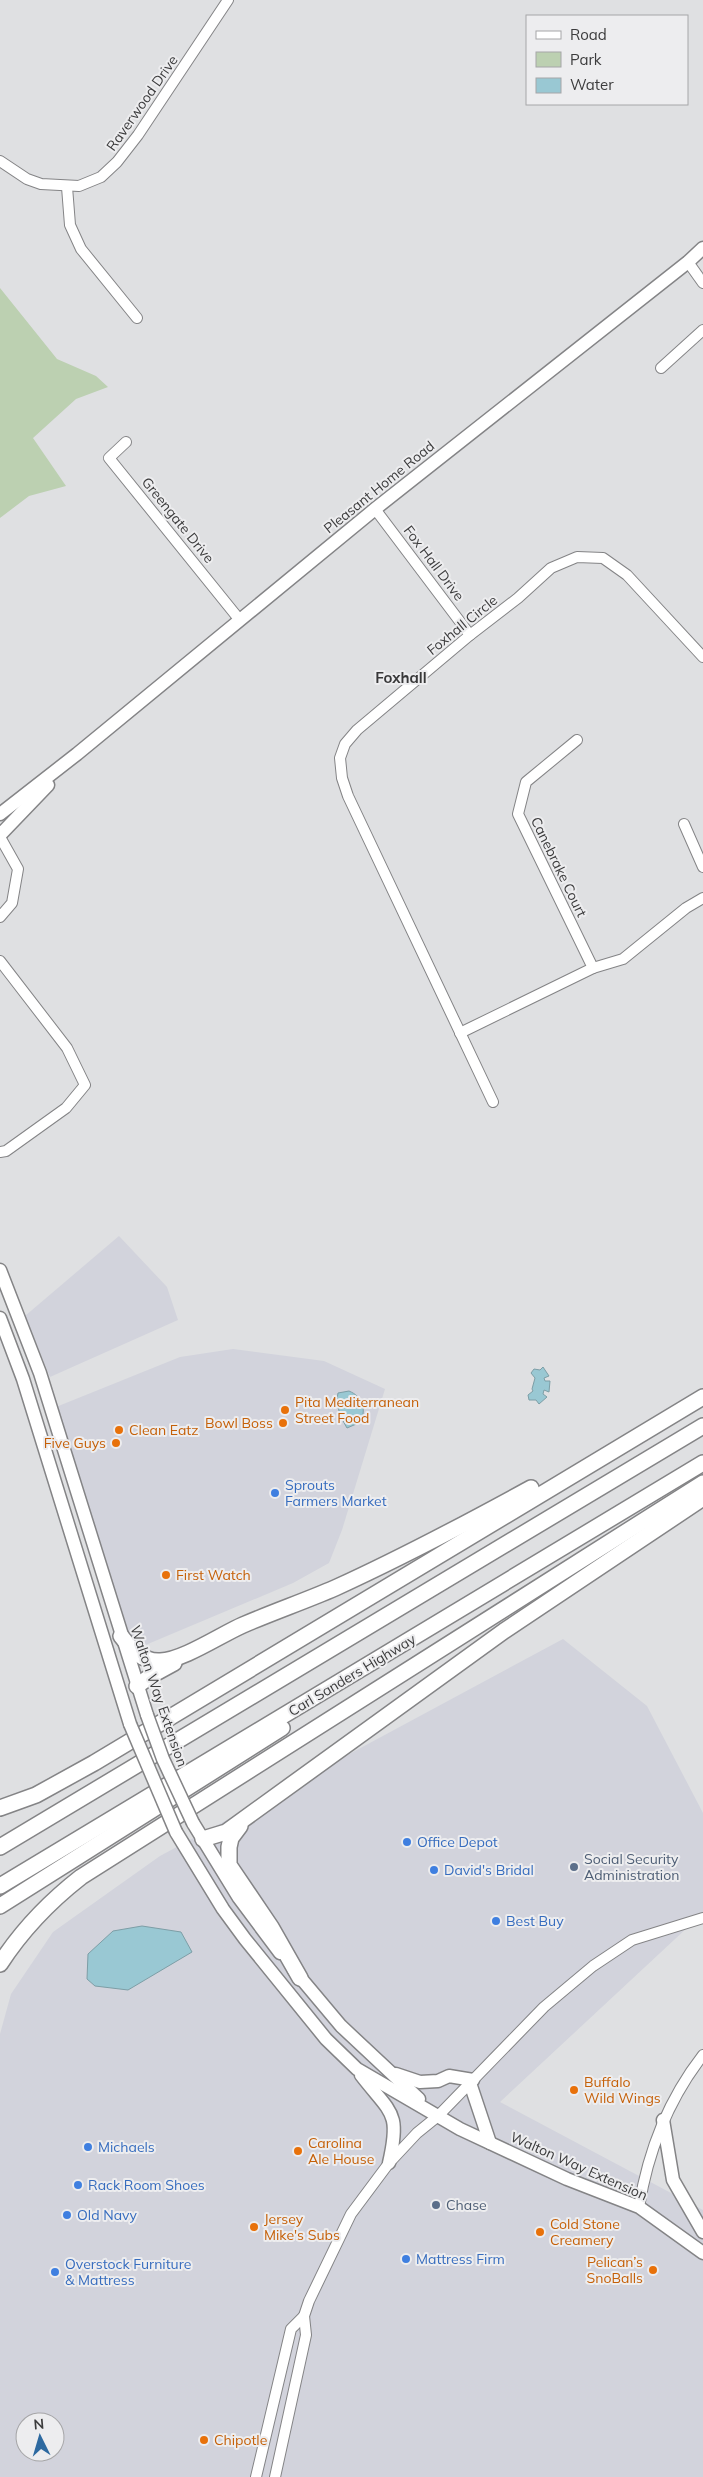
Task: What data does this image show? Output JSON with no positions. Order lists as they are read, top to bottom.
{
  "streets": {
    "highway": ["Carl Sanders Highway"],
    "main road": ["Pleasant Home Road", "Walton Way Extension"],
    "street": [
      "Raverwood Drive",
      "Greengate Drive",
      "Fox Hall Drive",
      "Foxhall Circle",
      "Canebrake Court"
    ]
  },
  "crossings": [
    ["Pleasant Home Road", "Greengate Drive"],
    ["Pleasant Home Road", "Fox Hall Drive"],
    ["Fox Hall Drive", "Foxhall Circle"]
  ],
  "districts": ["Foxhall"],
  "places": [
    "Pita Mediterranean Street Food",
    "Bowl Boss",
    "Clean Eatz",
    "Five Guys",
    "Sprouts Farmers Market",
    "First Watch",
    "Office Depot",
    "Social Security Administration",
    "David's Bridal",
    "Best Buy",
    "Buffalo Wild Wings",
    "Michaels",
    "Carolina Ale House",
    "Rack Room Shoes",
    "Chase",
    "Old Navy",
    "Jersey Mike's Subs",
    "Cold Stone Creamery",
    "Mattress Firm",
    "Pelican’s SnoBalls",
    "Overstock Furniture & Mattress",
    "Chipotle"
  ],
  "legend": ["Road", "Park", "Water"],
  "north": "top"
}
